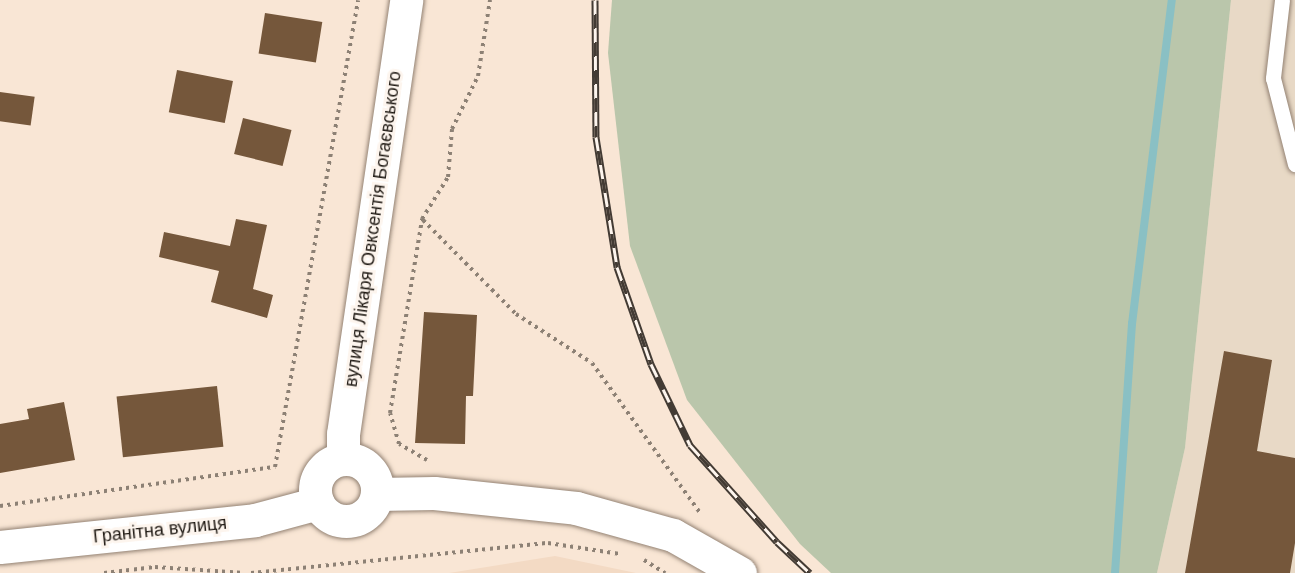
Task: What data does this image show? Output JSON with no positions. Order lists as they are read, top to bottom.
{
  "streets": {
    "street": ["вулиця Лікаря Овксентія Богаєвського", "Гранітна вулиця"]
  },
  "crossings": [
    ["вулиця Лікаря Овксентія Богаєвського", "Гранітна вулиця"]
  ]
}
